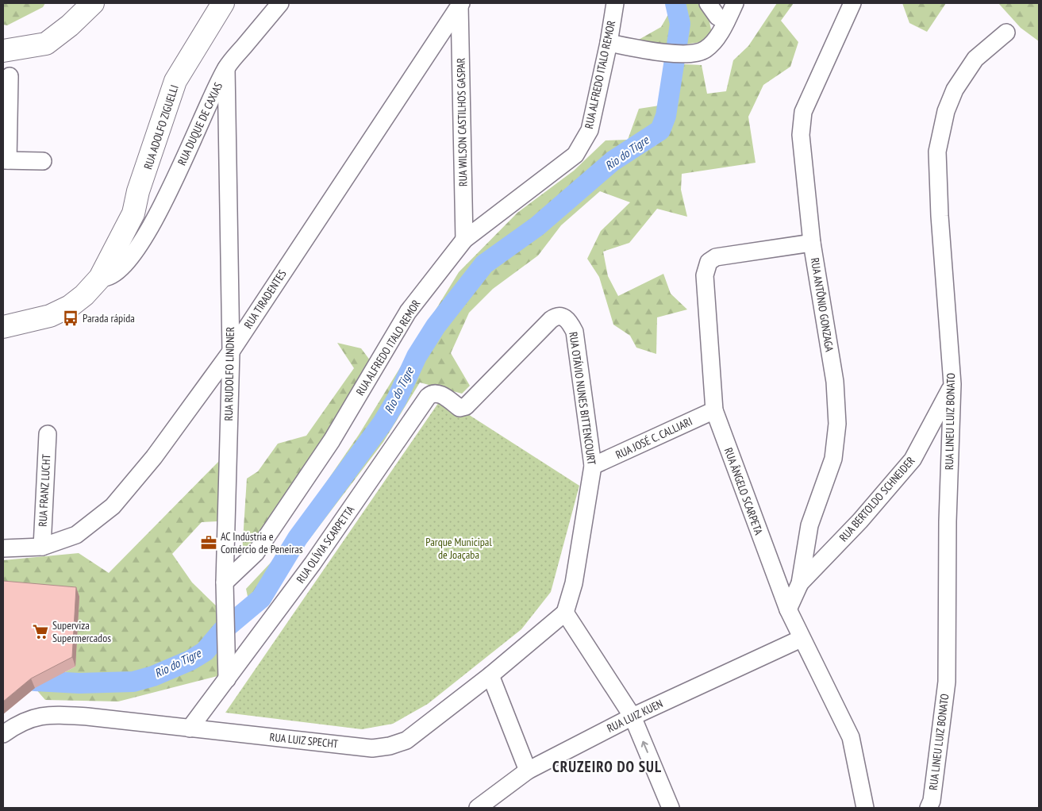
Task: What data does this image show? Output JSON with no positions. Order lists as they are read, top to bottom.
{
  "streets": {
    "main road": ["RUA ADOLFO ZIGUELLI"],
    "street": [
      "RUA ALFREDO ITALO REMOR",
      "RUA WILSON CASTILHOS GASPAR",
      "RUA DUQUE DE CAXIAS",
      "RUA TIRADENTES",
      "RUA ANTÔNIO GONZAGA",
      "RUA RUDOLFO LINDNER",
      "RUA OTÁVIO NUNES BITTENCOURT",
      "RUA LINEU LUIZ BONATO",
      "RUA JOSÉ C. CALLIARI",
      "RUA FRANZ LUCHT",
      "RUA ÂNGELO SCARPETA",
      "RUA BERTOLDO SCHNEIDER",
      "RUA OLÍVIA SCARPETTA",
      "RUA LUIZ KUEN",
      "RUA LUIZ SPECHT"
    ]
  },
  "crossings": [
    ["RUA ALFREDO ITALO REMOR", "RUA WILSON CASTILHOS GASPAR"],
    ["RUA ALFREDO ITALO REMOR", "RUA RUDOLFO LINDNER"],
    ["RUA WILSON CASTILHOS GASPAR", "RUA TIRADENTES"],
    ["RUA DUQUE DE CAXIAS", "RUA ADOLFO ZIGUELLI"],
    ["RUA DUQUE DE CAXIAS", "RUA RUDOLFO LINDNER"],
    ["RUA TIRADENTES", "RUA RUDOLFO LINDNER"],
    ["RUA TIRADENTES", "RUA FRANZ LUCHT"],
    ["RUA ANTÔNIO GONZAGA", "RUA ÂNGELO SCARPETA"],
    ["RUA ANTÔNIO GONZAGA", "RUA BERTOLDO SCHNEIDER"],
    ["RUA RUDOLFO LINDNER", "RUA OLÍVIA SCARPETTA"],
    ["RUA OTÁVIO NUNES BITTENCOURT", "RUA JOSÉ C. CALLIARI"],
    ["RUA OTÁVIO NUNES BITTENCOURT", "RUA OLÍVIA SCARPETTA"],
    ["RUA OTÁVIO NUNES BITTENCOURT", "RUA LUIZ SPECHT"],
    ["RUA LINEU LUIZ BONATO", "RUA BERTOLDO SCHNEIDER"],
    ["RUA JOSÉ C. CALLIARI", "RUA ÂNGELO SCARPETA"],
    ["RUA ÂNGELO SCARPETA", "RUA LUIZ KUEN"],
    ["RUA OLÍVIA SCARPETTA", "RUA LUIZ SPECHT"]
  ],
  "districts": ["CRUZEIRO DO SUL"],
  "water": ["Rio do Tigre"],
  "parks": ["Parque Municipal de Joaçaba"],
  "places": {
    "bus stop": ["Parada rápida"],
    "office": ["AC Indústria e Comércio de Peneiras"],
    "supermarket": ["Superviza Supermercados"]
  }
}
